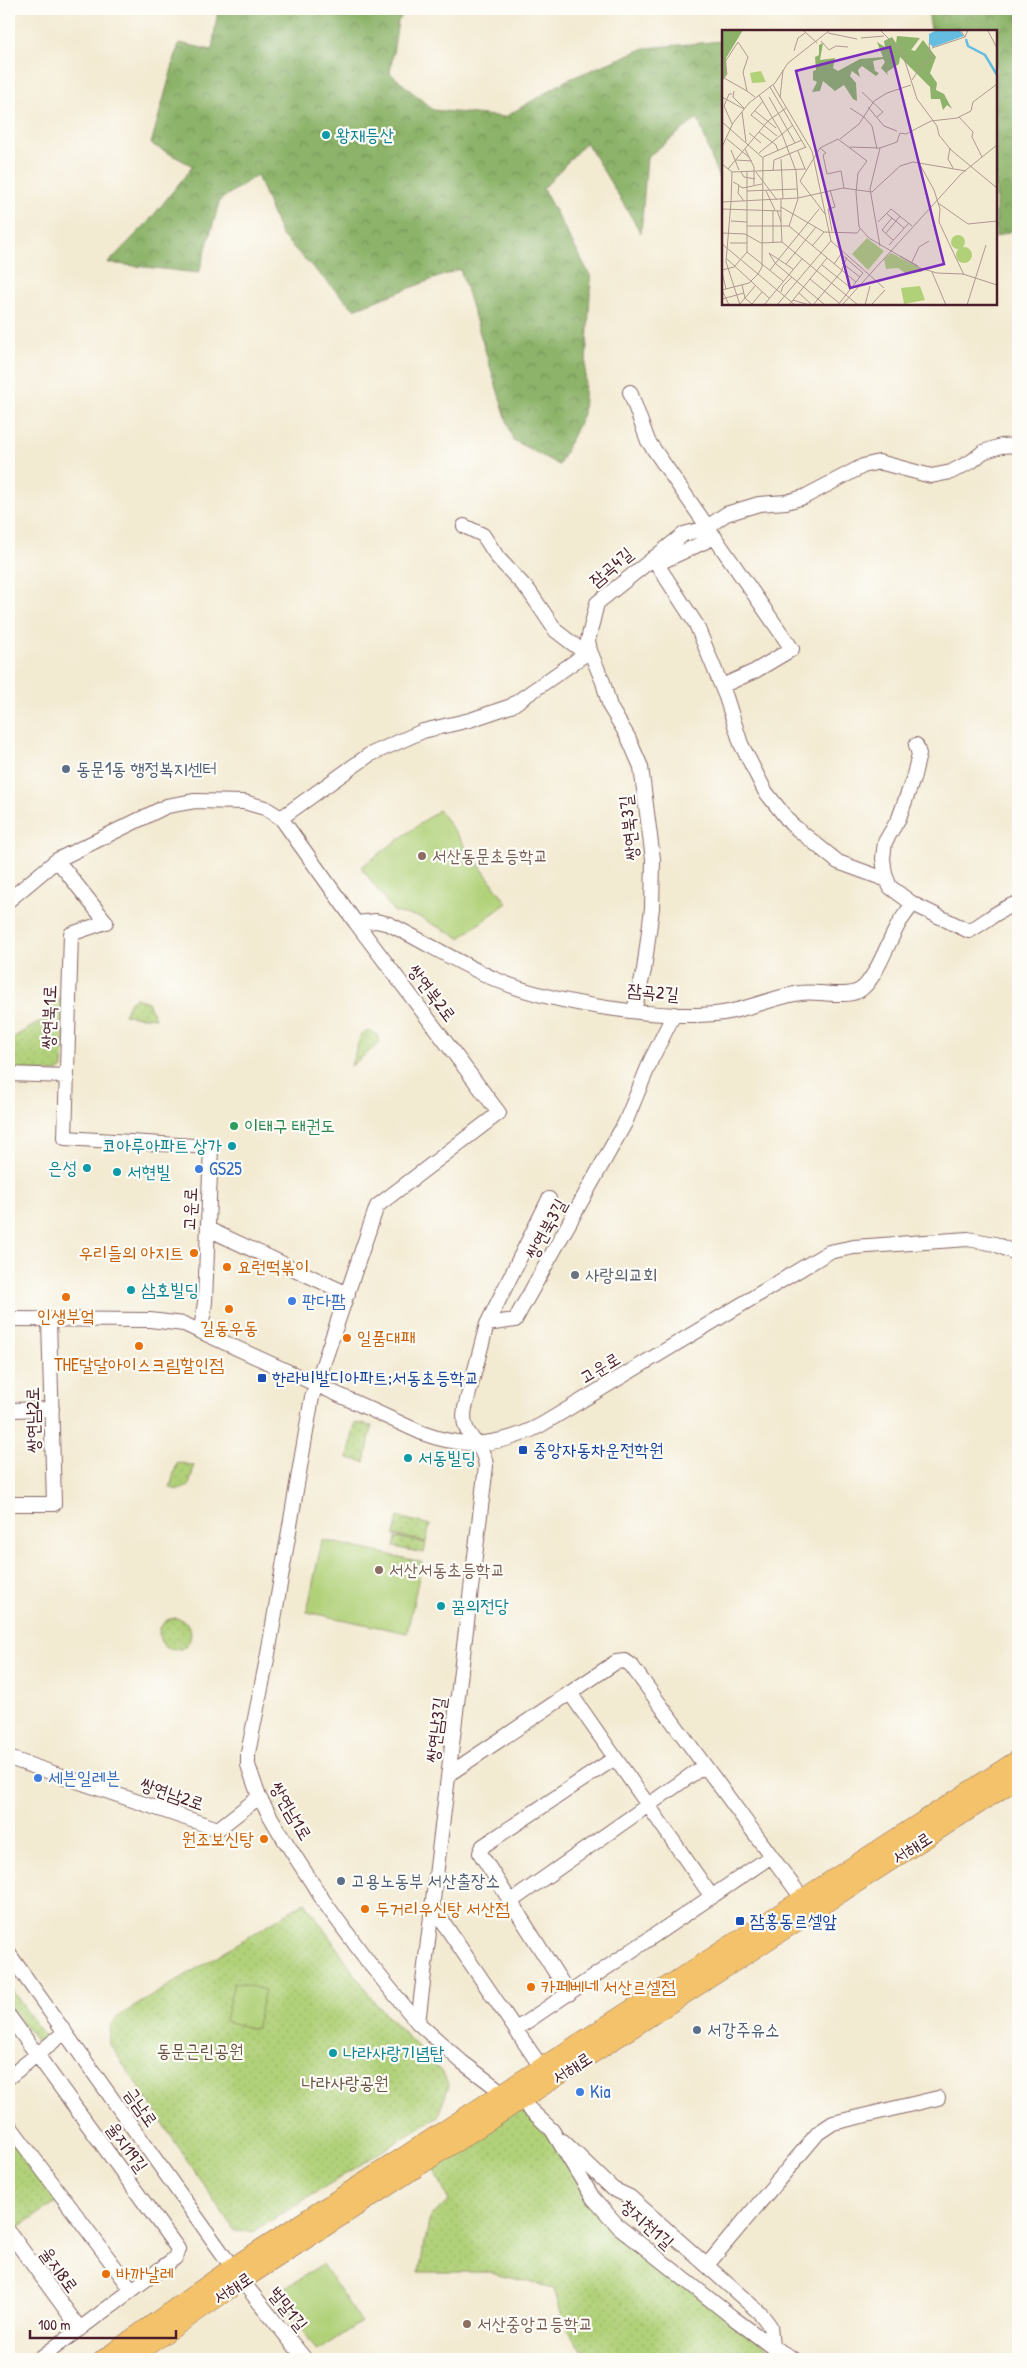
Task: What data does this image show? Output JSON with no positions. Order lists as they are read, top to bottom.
{
  "streets": {
    "main road": ["서해로"],
    "street": [
      "잠곡4길",
      "쌍연북3길",
      "잠곡2길",
      "쌍연북2로",
      "쌍연북1로",
      "고운로",
      "쌍연남2로",
      "쌍연남3길",
      "쌍연남1로",
      "금남로",
      "율지19길",
      "청지천1길",
      "율지8로",
      "벌말1길"
    ]
  },
  "crossings": [
    ["잠곡4길", "쌍연북3길"],
    ["쌍연북3길", "잠곡2길"],
    ["잠곡2길", "쌍연북2로"],
    ["쌍연북2로", "쌍연북1로"],
    ["쌍연북2로", "쌍연남1로"],
    ["쌍연북1로", "고운로"],
    ["고운로", "쌍연남2로"],
    ["고운로", "쌍연남3길"],
    ["고운로", "쌍연남1로"],
    ["쌍연남2로", "쌍연남1로"],
    ["쌍연남3길", "쌍연남1로"],
    ["쌍연남1로", "서해로"],
    ["쌍연남1로", "청지천1길"],
    ["서해로", "금남로"],
    ["서해로", "청지천1길"],
    ["서해로", "벌말1길"],
    ["금남로", "벌말1길"],
    ["율지19길", "율지8로"]
  ],
  "parks": ["동문근린공원", "나라사랑공원"],
  "places": {
    "other": [
      "왕재등산",
      "동문1동 행정복지센터",
      "서산동문초등학교",
      "이태구 태권도",
      "코아루아파트 상가",
      "은성",
      "GS25",
      "서현빌",
      "우리들의 아지트",
      "요런떡볶이",
      "사랑의교회",
      "삼호빌딩",
      "인생부엌",
      "판다팜",
      "길동우동",
      "일품대패",
      "THE달달아이스크림할인점",
      "서동빌딩",
      "서산서동초등학교",
      "꿈의전당",
      "세븐일레븐",
      "원조보신탕",
      "고용노동부 서산출장소",
      "두거리우신탕 서산점",
      "카페베네 서산르셀점",
      "서강주유소",
      "나라사랑기념탑",
      "Kia",
      "바까날레",
      "서산중앙고등학교"
    ],
    "transit": ["한라비발디아파트;서동초등학교", "중앙자동차운전학원", "잠홍동르셀앞"]
  },
  "scale_bar": "100 m"
}
